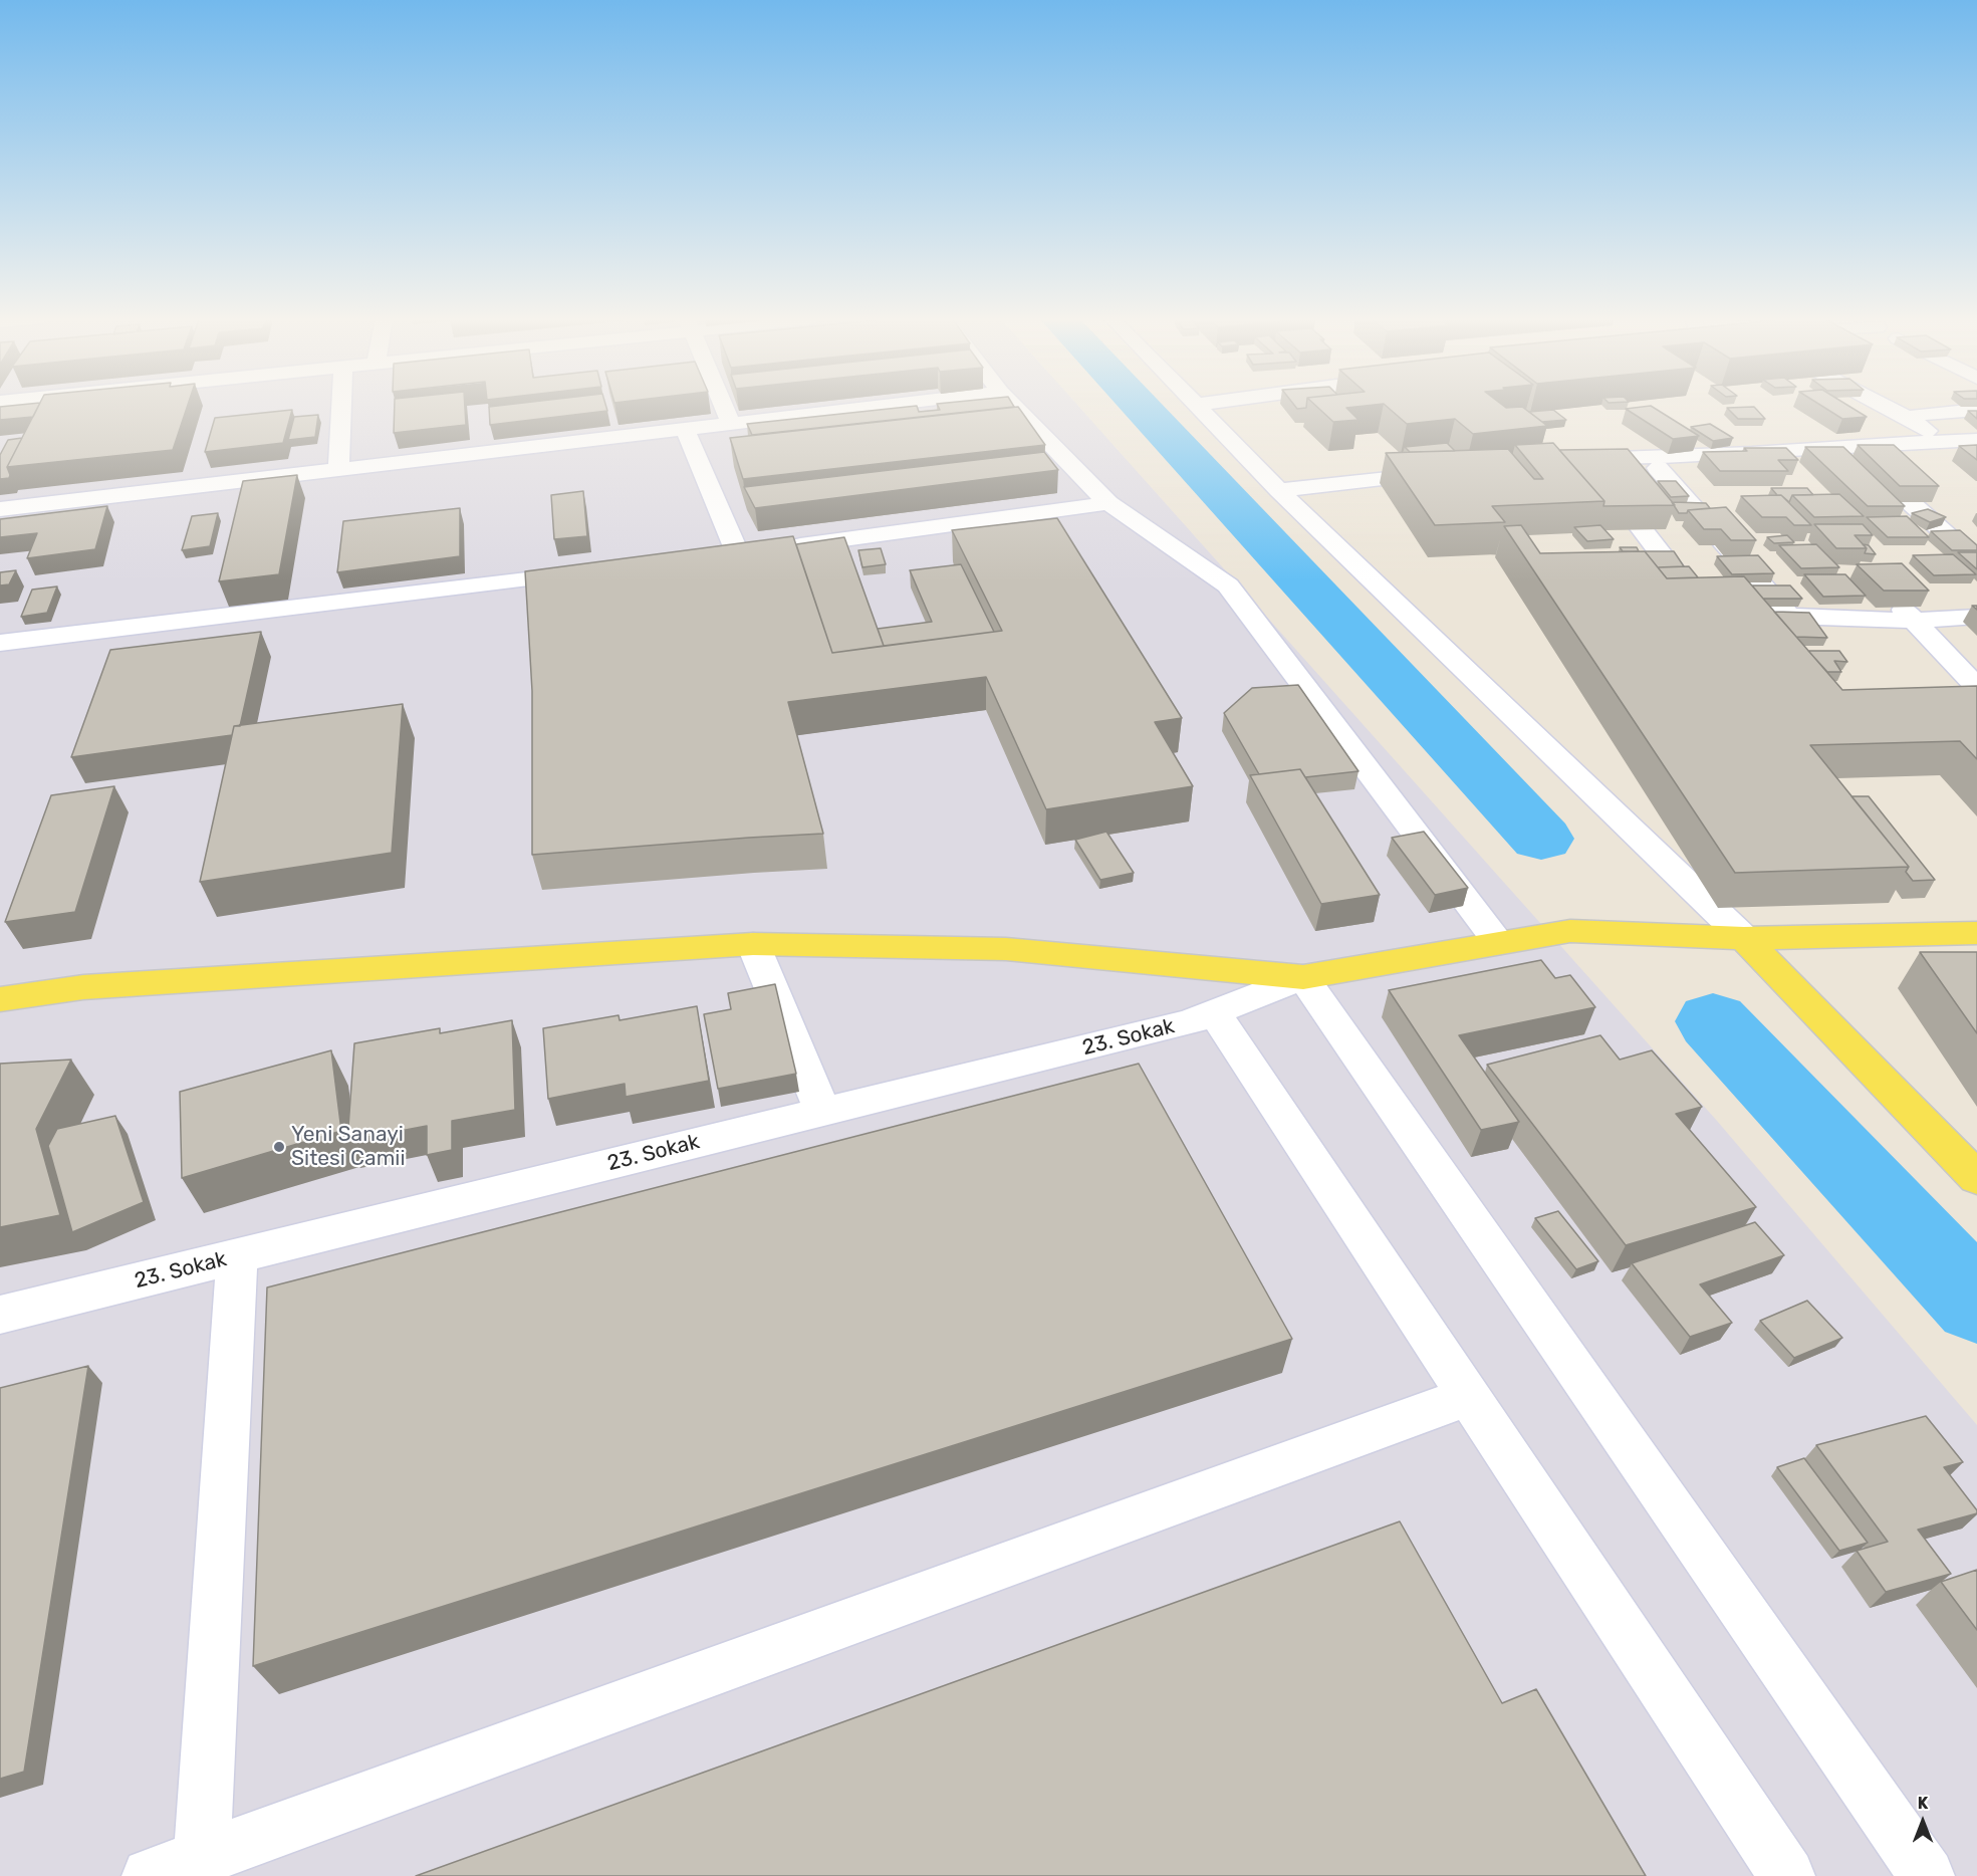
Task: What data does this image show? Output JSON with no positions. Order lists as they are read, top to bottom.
{
  "streets": {
    "street": ["23. Sokak"]
  },
  "places": ["Yeni Sanayi Sitesi Camii"],
  "north": "top"
}
